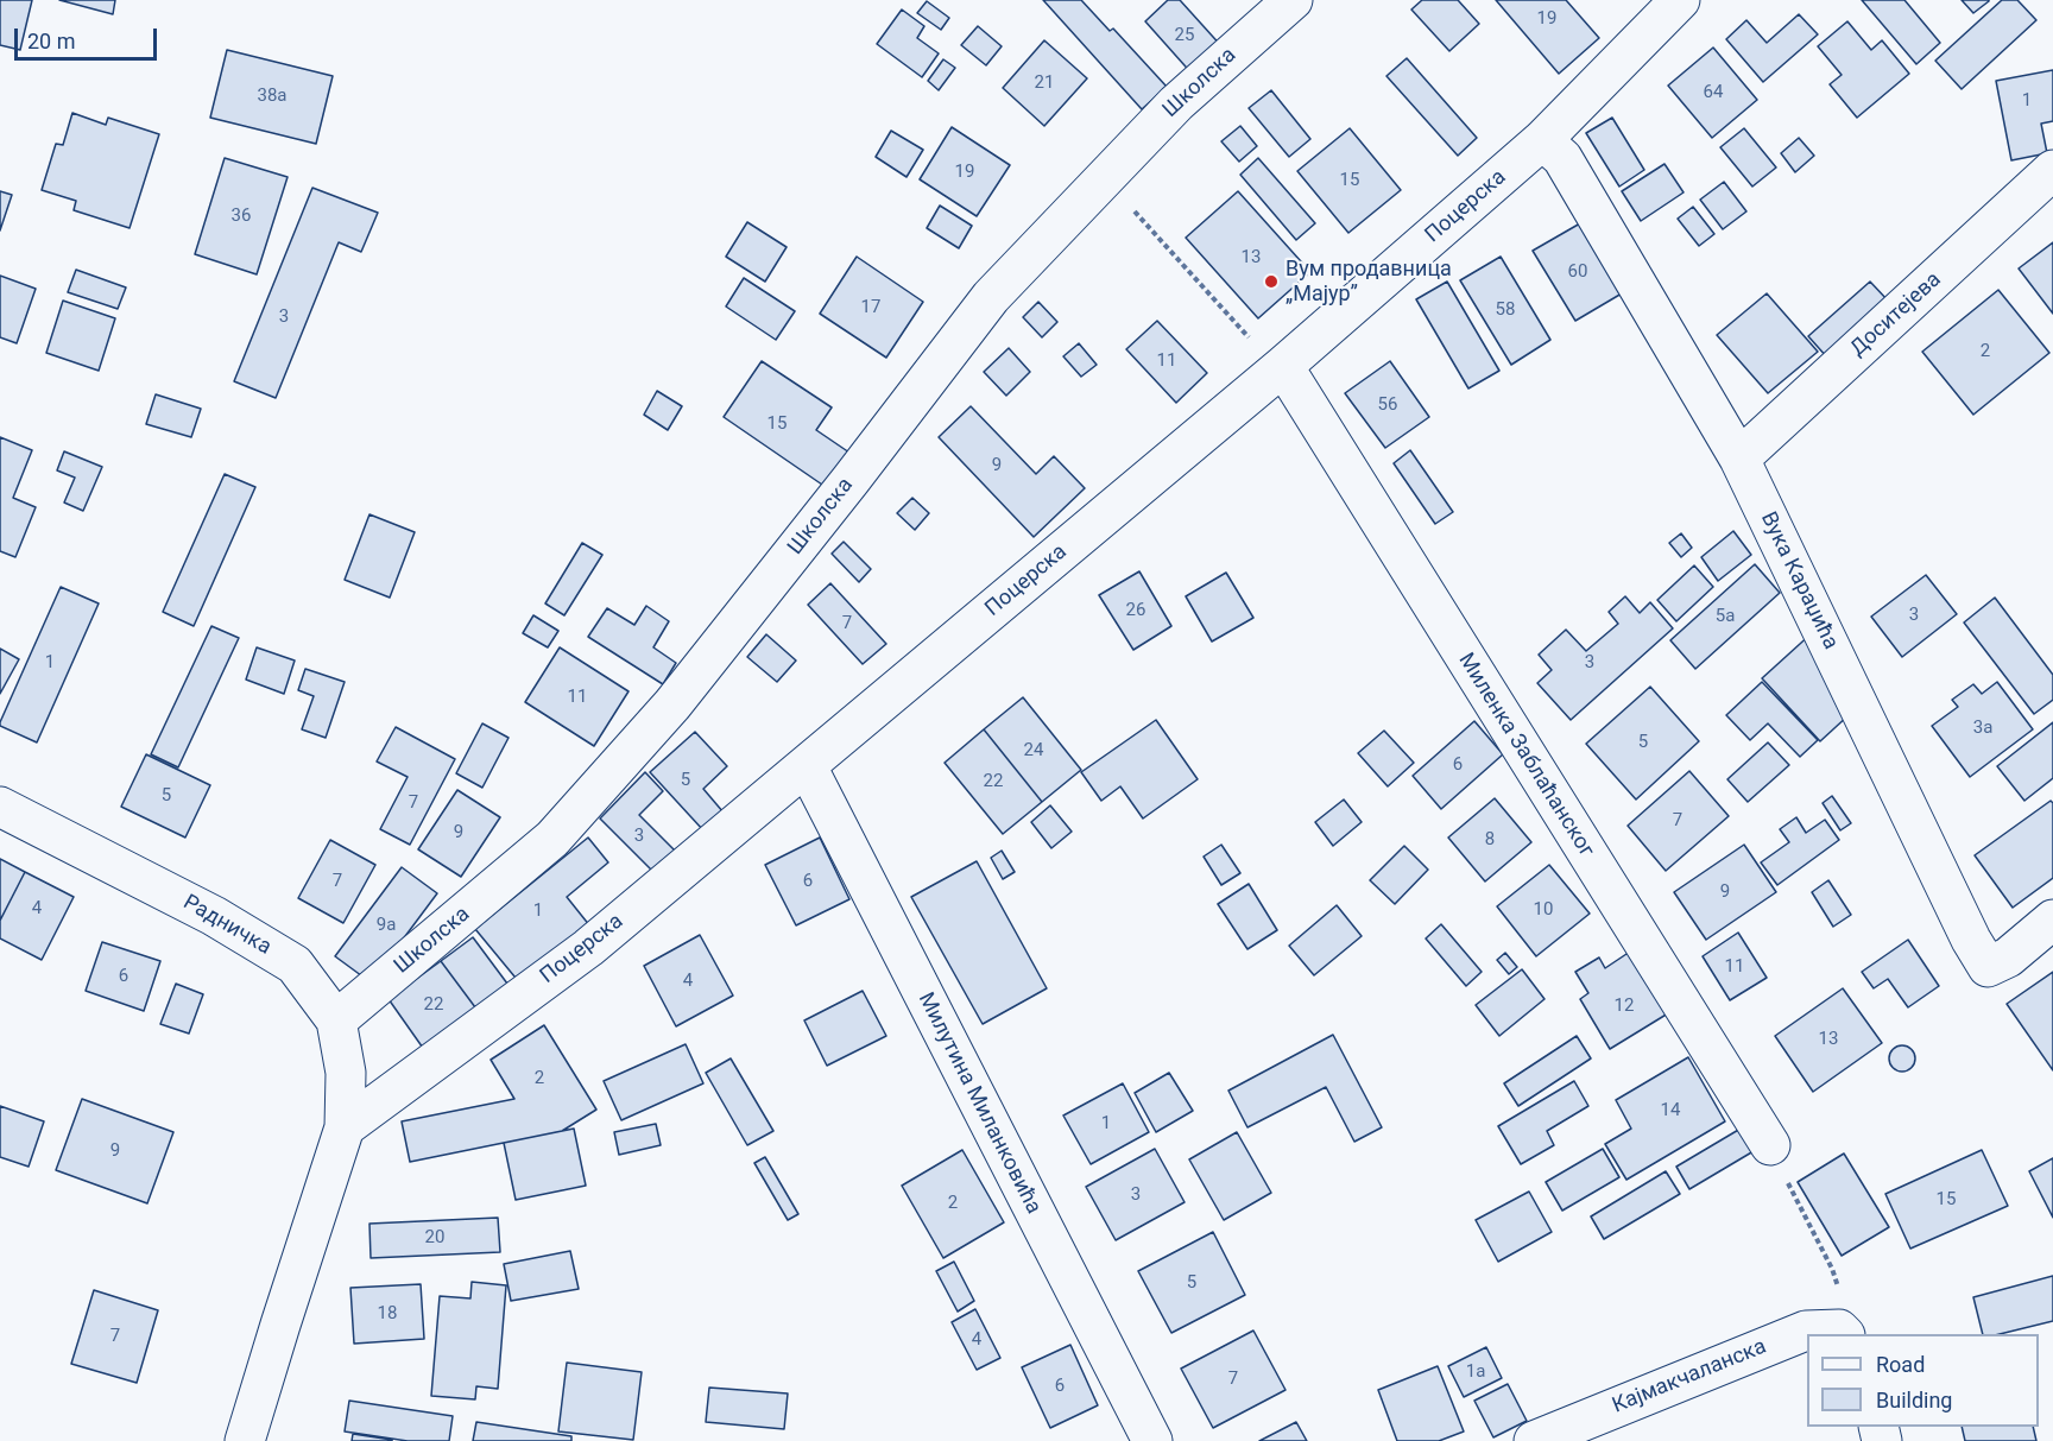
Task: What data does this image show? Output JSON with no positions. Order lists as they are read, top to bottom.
{
  "streets": {
    "street": [
      "Школска",
      "Поцерска",
      "Доситејева",
      "Вука Караџића",
      "Миленка Заблаћанског",
      "Радничка",
      "Милутина Миланковића",
      "Кајмакчаланска"
    ]
  },
  "crossings": [
    ["Школска", "Радничка"],
    ["Поцерска", "Вука Караџића"],
    ["Поцерска", "Миленка Заблаћанског"],
    ["Поцерска", "Радничка"],
    ["Поцерска", "Милутина Миланковића"],
    ["Доситејева", "Вука Караџића"]
  ],
  "places": ["Вум продавница „Мајур”"],
  "house_numbers": [
    "19",
    "25",
    "21",
    "64",
    "38a",
    "1",
    "19",
    "15",
    "36",
    "13",
    "60",
    "17",
    "58",
    "3",
    "2",
    "11",
    "56",
    "15",
    "9",
    "26",
    "3",
    "5a",
    "7",
    "1",
    "3",
    "11",
    "3a",
    "5",
    "24",
    "6",
    "5",
    "22",
    "5",
    "7",
    "7",
    "9",
    "3",
    "8",
    "7",
    "6",
    "9",
    "4",
    "10",
    "1",
    "9a",
    "11",
    "6",
    "4",
    "22",
    "12",
    "13",
    "2",
    "14",
    "1",
    "9",
    "3",
    "15",
    "2",
    "20",
    "5",
    "18",
    "7",
    "4",
    "1a",
    "7",
    "6"
  ],
  "legend": ["Road", "Building"],
  "scale_bar": "20 m"
}
